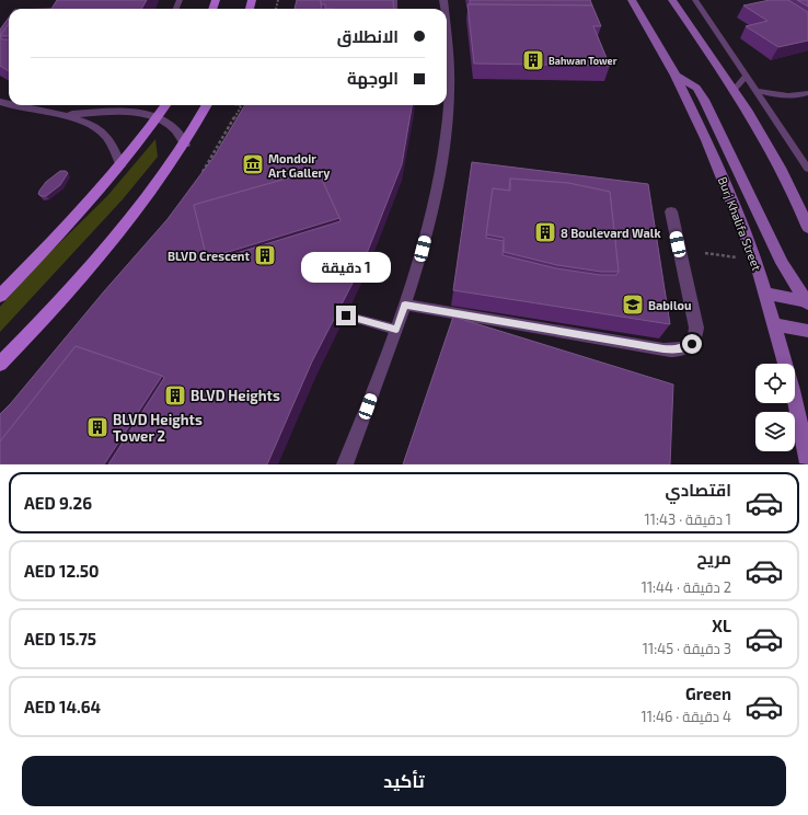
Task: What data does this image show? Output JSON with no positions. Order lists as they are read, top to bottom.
{
  "streets": {
    "street": ["Burj Khalifa Street"]
  },
  "places": {
    "building": [
      "Bahwan Tower",
      "8 Boulevard Walk",
      "BLVD Crescent",
      "BLVD Heights",
      "BLVD Heights Tower 2"
    ],
    "museum": ["Mondoir Art Gallery"],
    "school or university": ["Babilou"]
  },
  "page": {
    "banner": ["الانطلاق", "الوجهة"],
    "bubble": "1 دقيقة",
    "list": [
      {
        "name": "اقتصادي",
        "note": "1 دقيقة · 11:43",
        "value": "AED 9.26"
      },
      {
        "name": "مريح",
        "note": "2 دقيقة · 11:44",
        "value": "AED 12.50"
      },
      {
        "name": "XL",
        "note": "3 دقيقة · 11:45",
        "value": "AED 15.75"
      },
      {
        "name": "Green",
        "note": "4 دقيقة · 11:46",
        "value": "AED 14.64"
      }
    ],
    "buttons": "تأكيد"
  }
}
